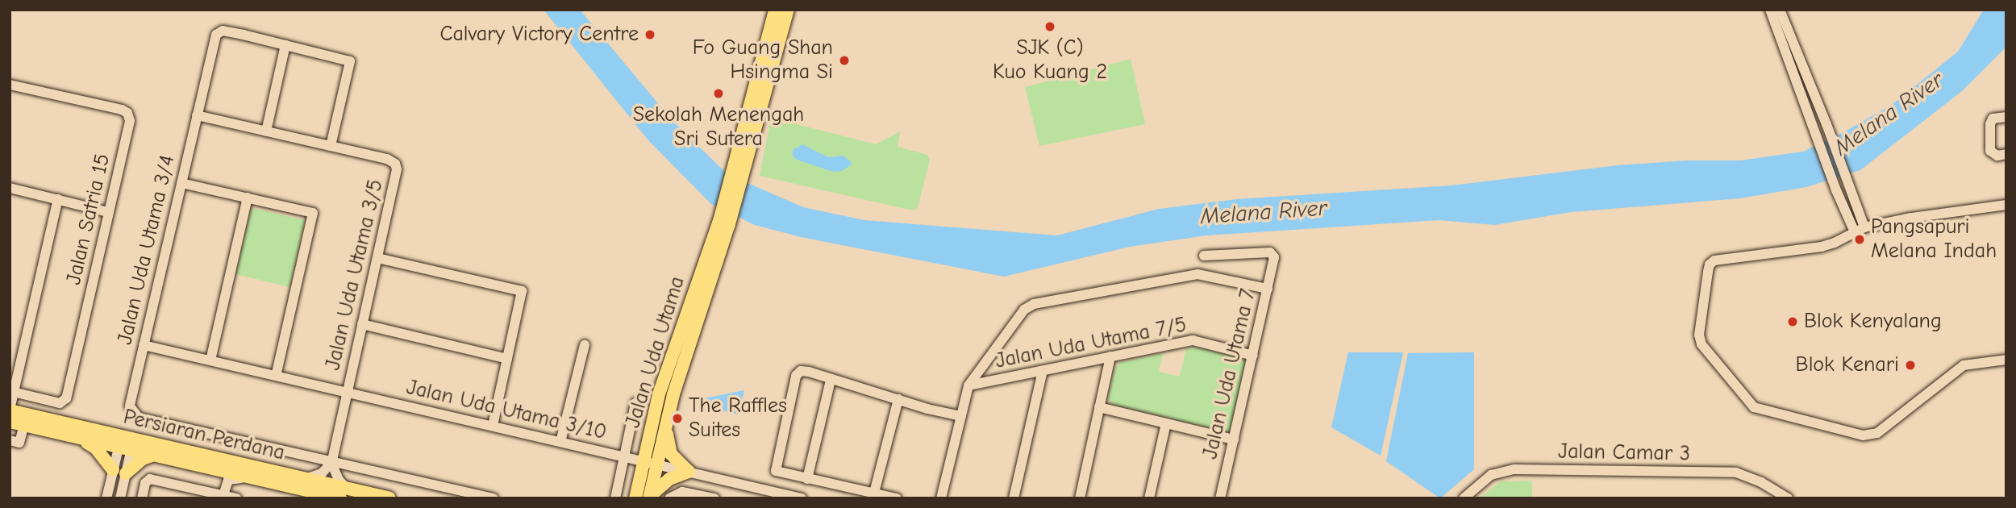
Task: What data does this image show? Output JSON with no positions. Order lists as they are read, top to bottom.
{
  "streets": {
    "main road": ["Jalan Uda Utama", "Persiaran Perdana"],
    "street": [
      "Jalan Satria 15",
      "Jalan Uda Utama 3/4",
      "Jalan Uda Utama 3/5",
      "Jalan Uda Utama 7/5",
      "Jalan Uda Utama 7",
      "Jalan Uda Utama 3/10",
      "Jalan Camar 3"
    ]
  },
  "crossings": [
    ["Jalan Uda Utama 3/4", "Jalan Uda Utama 3/5"],
    ["Jalan Uda Utama 3/4", "Jalan Uda Utama 3/10"],
    ["Jalan Uda Utama 3/5", "Jalan Uda Utama 3/10"],
    ["Jalan Uda Utama 7/5", "Jalan Uda Utama 7"],
    ["Jalan Uda Utama", "Jalan Uda Utama 3/10"]
  ],
  "water": ["Melana River"],
  "places": [
    "SJK (C) Kuo Kuang 2",
    "Calvary Victory Centre",
    "Fo Guang Shan Hsingma Si",
    "Sekolah Menengah Sri Sutera",
    "Pangsapuri Melana Indah",
    "Blok Kenyalang",
    "Blok Kenari",
    "The Raffles Suites"
  ]
}
